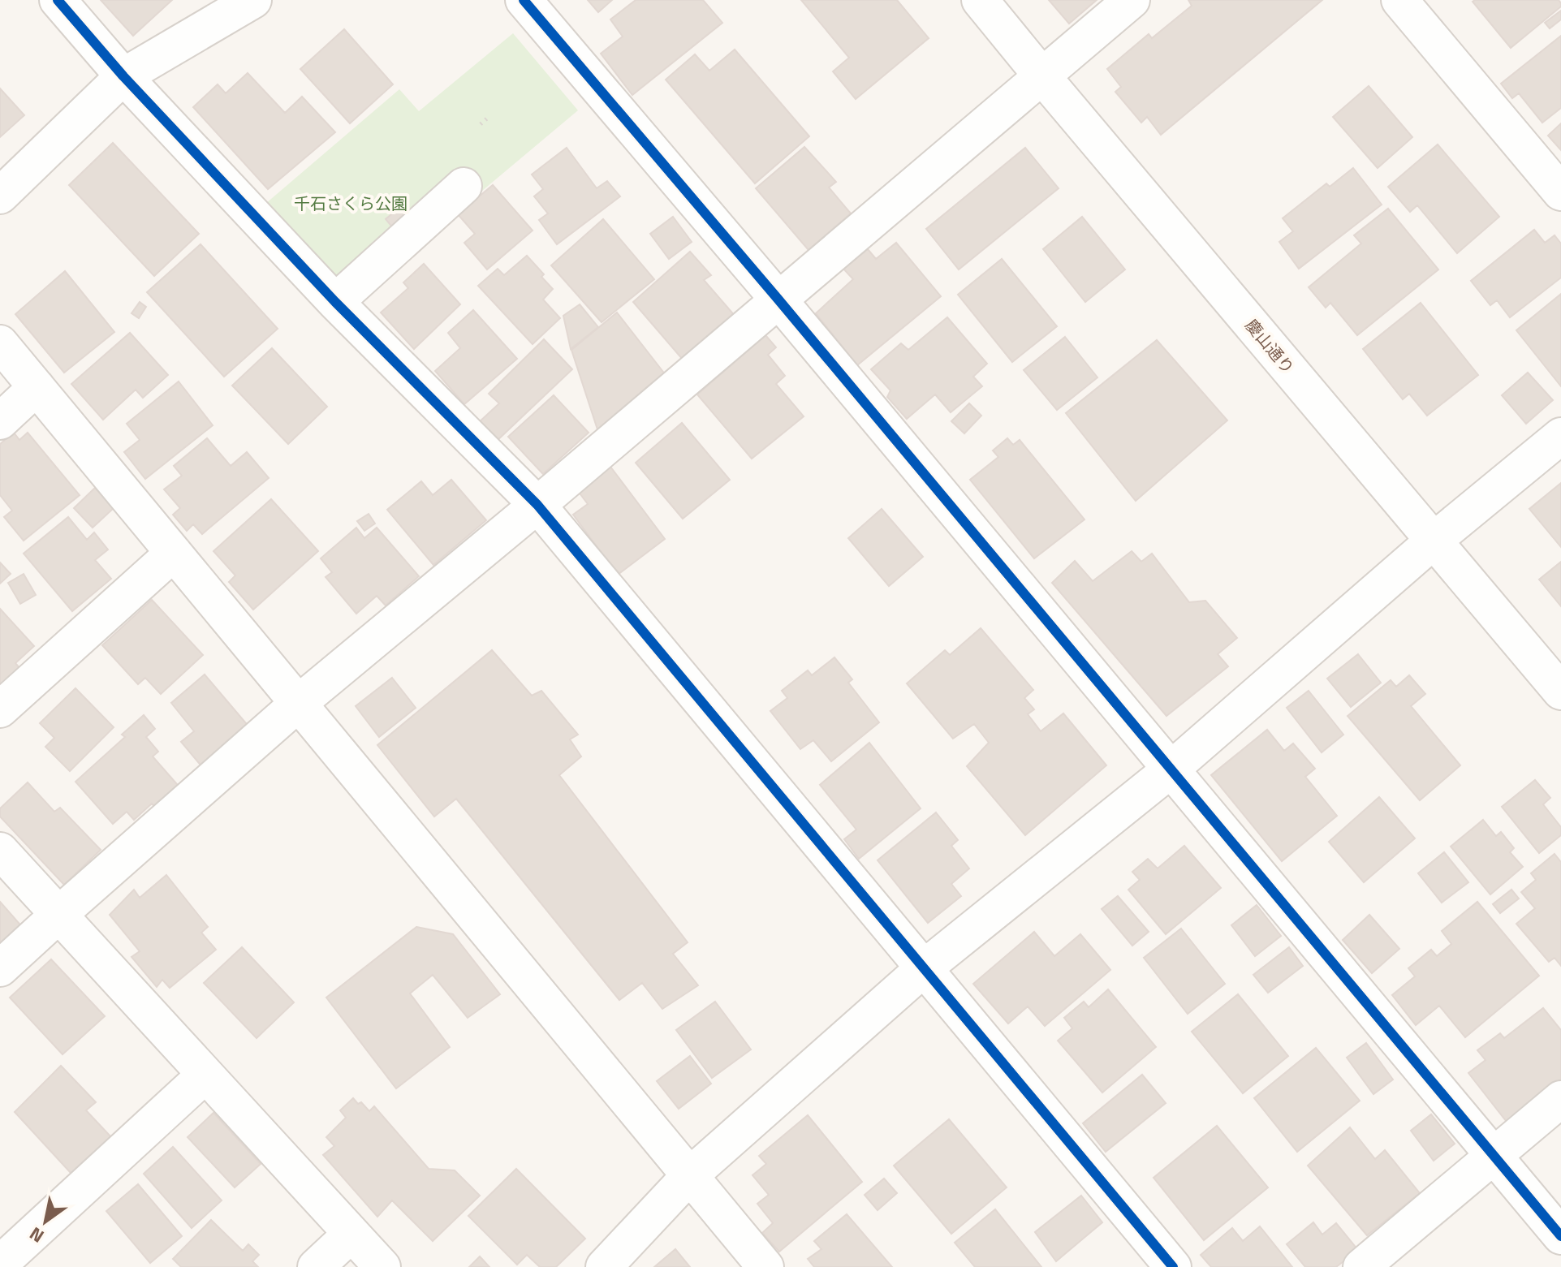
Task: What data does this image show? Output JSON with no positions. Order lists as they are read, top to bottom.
{
  "streets": {
    "street": ["慶山通り"]
  },
  "parks": ["千石さくら公園"],
  "north": "bottom left"
}
